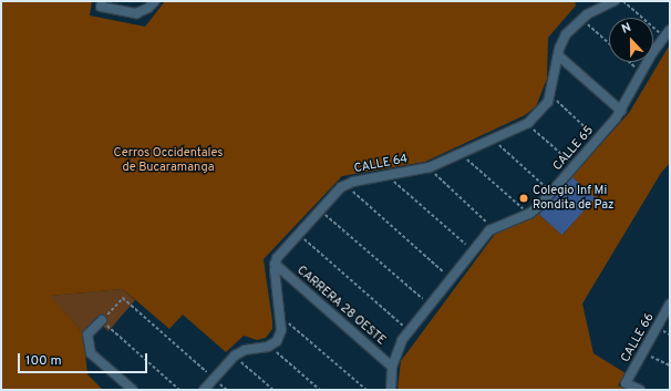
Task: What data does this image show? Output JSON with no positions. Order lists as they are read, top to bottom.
{
  "streets": {
    "street": [
      "CALLE 65",
      "CALLE 64",
      "CARRERA 28 OESTE",
      "CALLE 66"
    ]
  },
  "crossings": [
    ["CALLE 65", "CARRERA 28 OESTE"],
    ["CALLE 64", "CARRERA 28 OESTE"]
  ],
  "parks": ["Cerros Occidentales de Bucaramanga"],
  "places": ["Colegio Inf Mi Rondita de Paz"],
  "scale_bar": "100 m",
  "north": "top"
}
